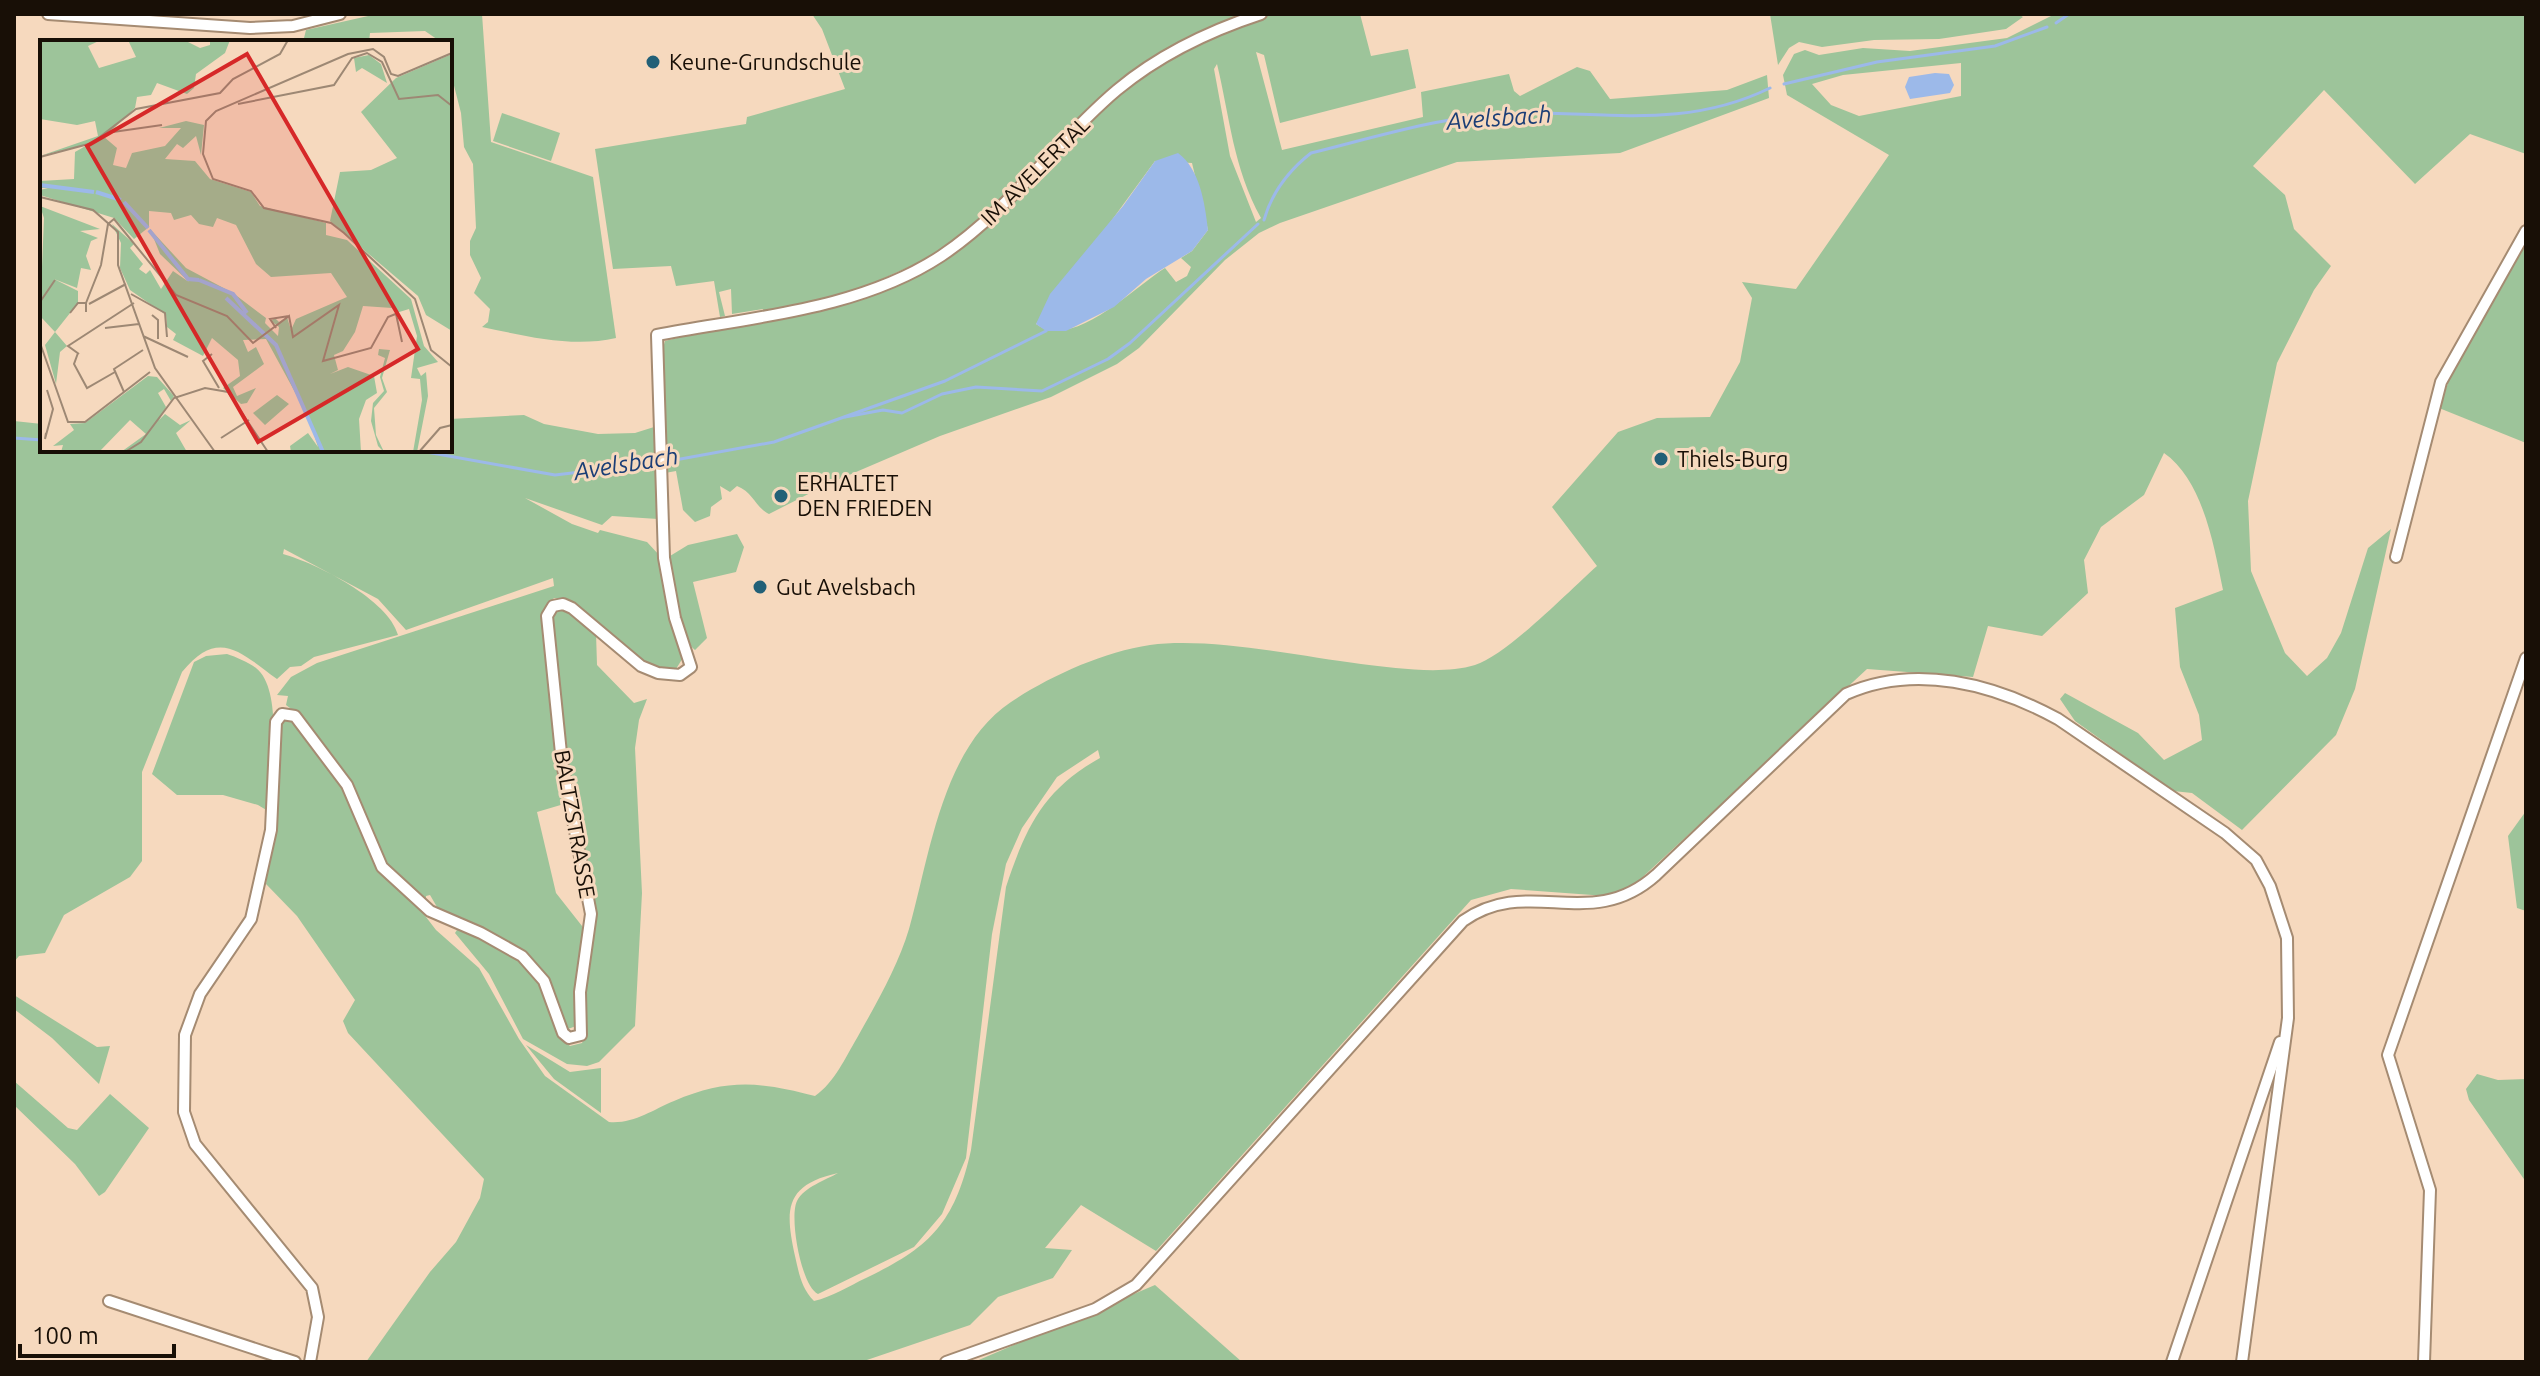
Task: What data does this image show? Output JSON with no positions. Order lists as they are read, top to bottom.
{
  "streets": {
    "street": ["IM AVELERTAL", "BALTZSTRASSE"]
  },
  "crossings": [
    ["IM AVELERTAL", "BALTZSTRASSE"]
  ],
  "water": ["Avelsbach"],
  "places": [
    "Keune-Grundschule",
    "Thiels-Burg",
    "ERHALTET DEN FRIEDEN",
    "Gut Avelsbach"
  ],
  "scale_bar": "100 m"
}
